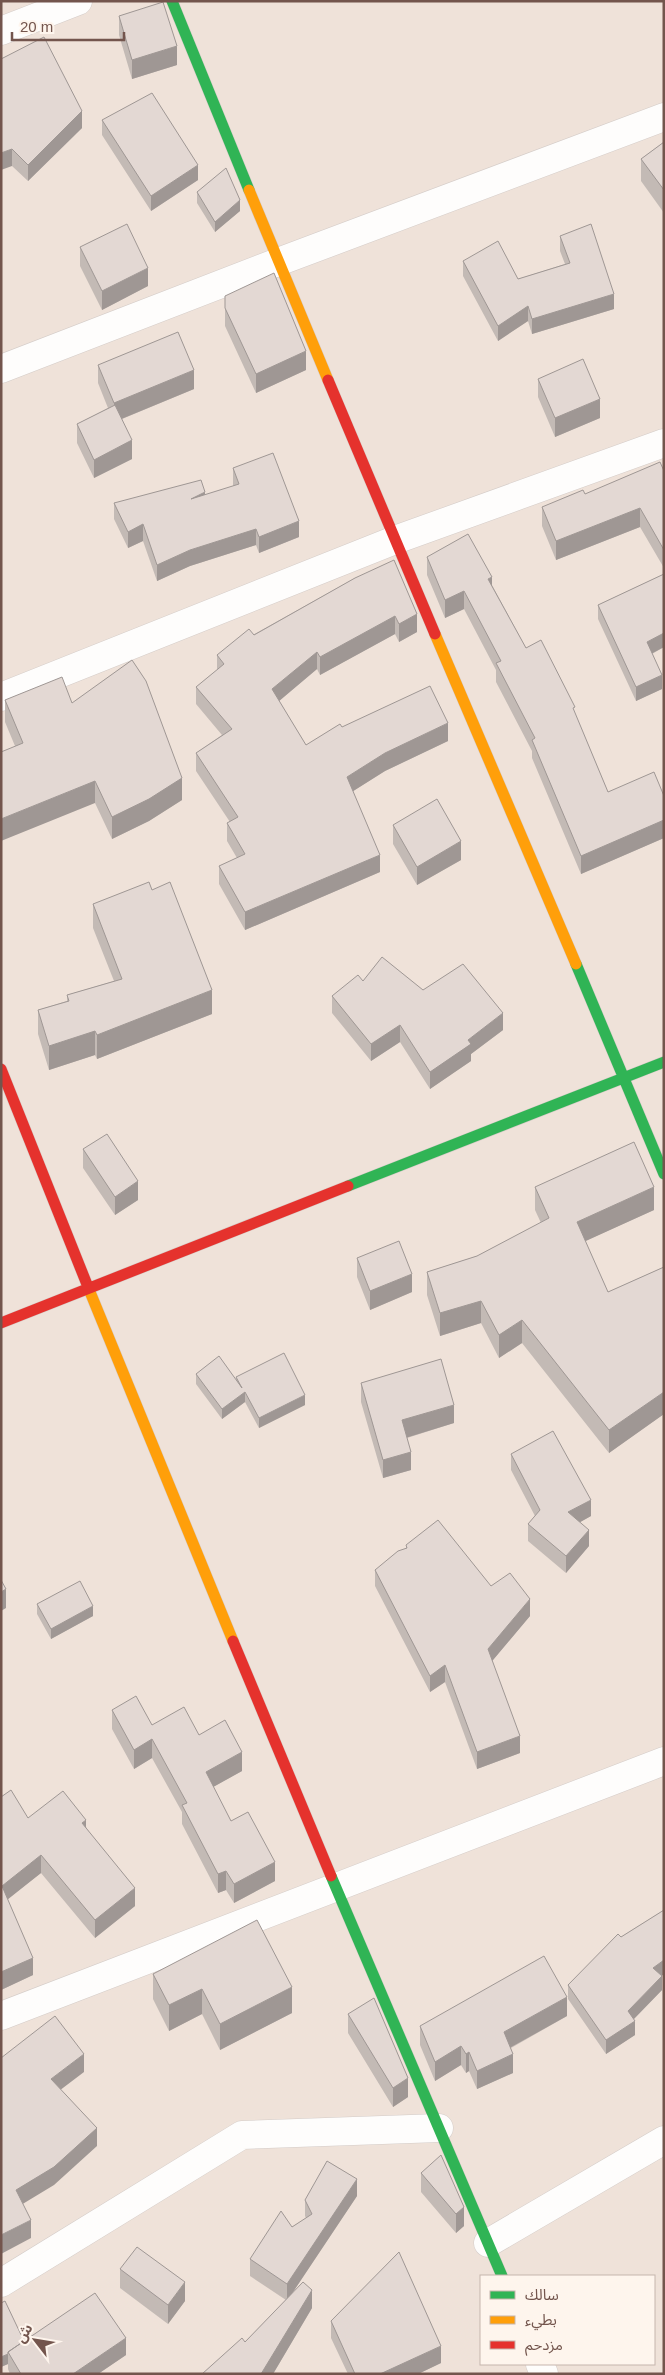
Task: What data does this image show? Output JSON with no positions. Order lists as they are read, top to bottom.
{
  "legend": ["سالك", "بطيء", "مزدحم"],
  "scale_bar": "20 m",
  "north": "top left"
}
